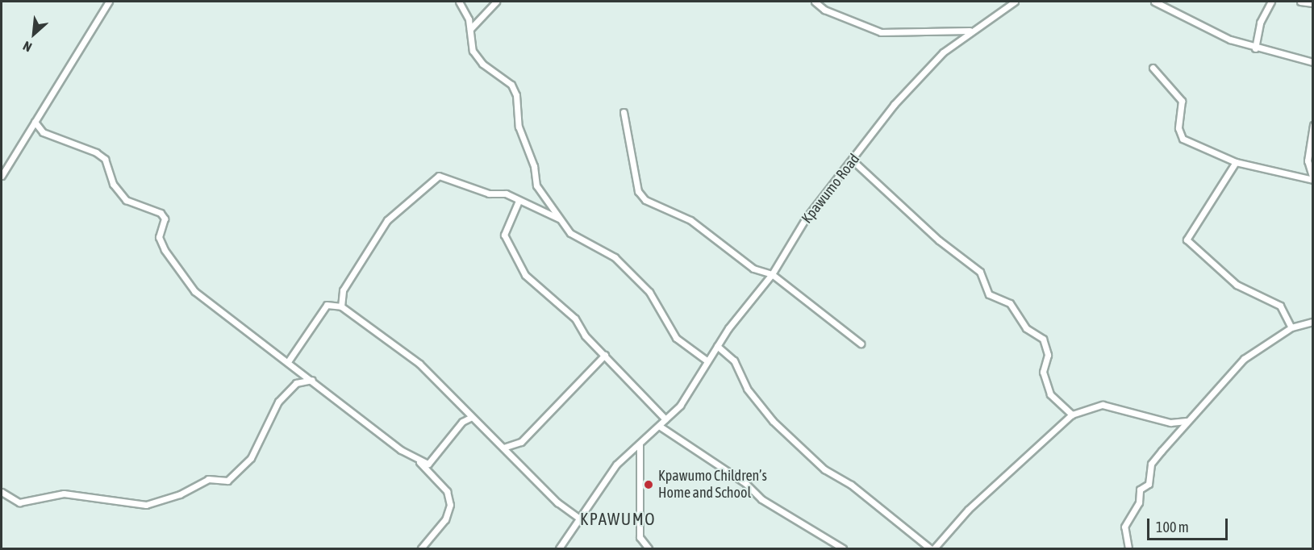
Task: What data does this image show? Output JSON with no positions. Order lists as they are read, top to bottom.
{
  "streets": {
    "street": ["Kpawumo Road"]
  },
  "districts": ["KPAWUMO"],
  "places": ["Kpawumo Children’s Home and School"],
  "scale_bar": "100 m",
  "north": "bottom left"
}
